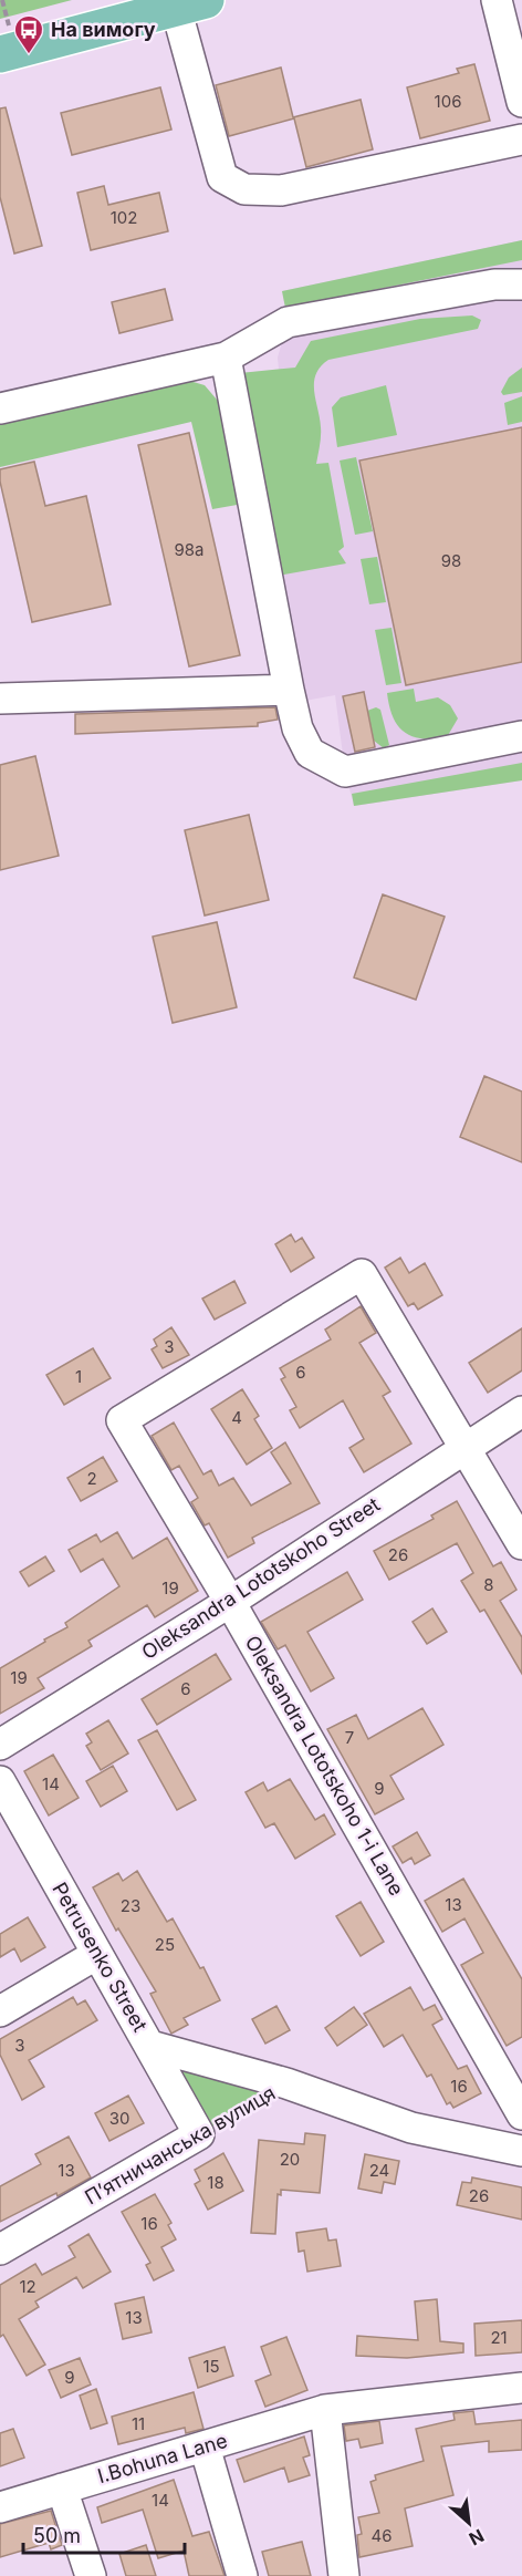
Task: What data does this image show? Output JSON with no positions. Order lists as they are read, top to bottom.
{
  "streets": {
    "street": [
      "Oleksandra Lototskoho Street",
      "Oleksandra Lototskoho 1-i Lane",
      "Petrusenko Street",
      "Пʼятничанська вулиця",
      "I.Bohuna Lane"
    ]
  },
  "crossings": [
    ["Oleksandra Lototskoho Street", "Oleksandra Lototskoho 1-i Lane"],
    ["Petrusenko Street", "Пʼятничанська вулиця"]
  ],
  "places": {
    "bus stop": ["На вимогу"]
  },
  "house_numbers": [
    "106",
    "102",
    "98а",
    "98",
    "3",
    "6",
    "1",
    "4",
    "2",
    "26",
    "8",
    "19",
    "19",
    "6",
    "7",
    "14",
    "9",
    "13",
    "23",
    "25",
    "3",
    "16",
    "30",
    "20",
    "13",
    "24",
    "18",
    "26",
    "16",
    "12",
    "13",
    "21",
    "15",
    "9",
    "11",
    "14",
    "46"
  ],
  "scale_bar": "50 m",
  "north": "bottom right"
}
